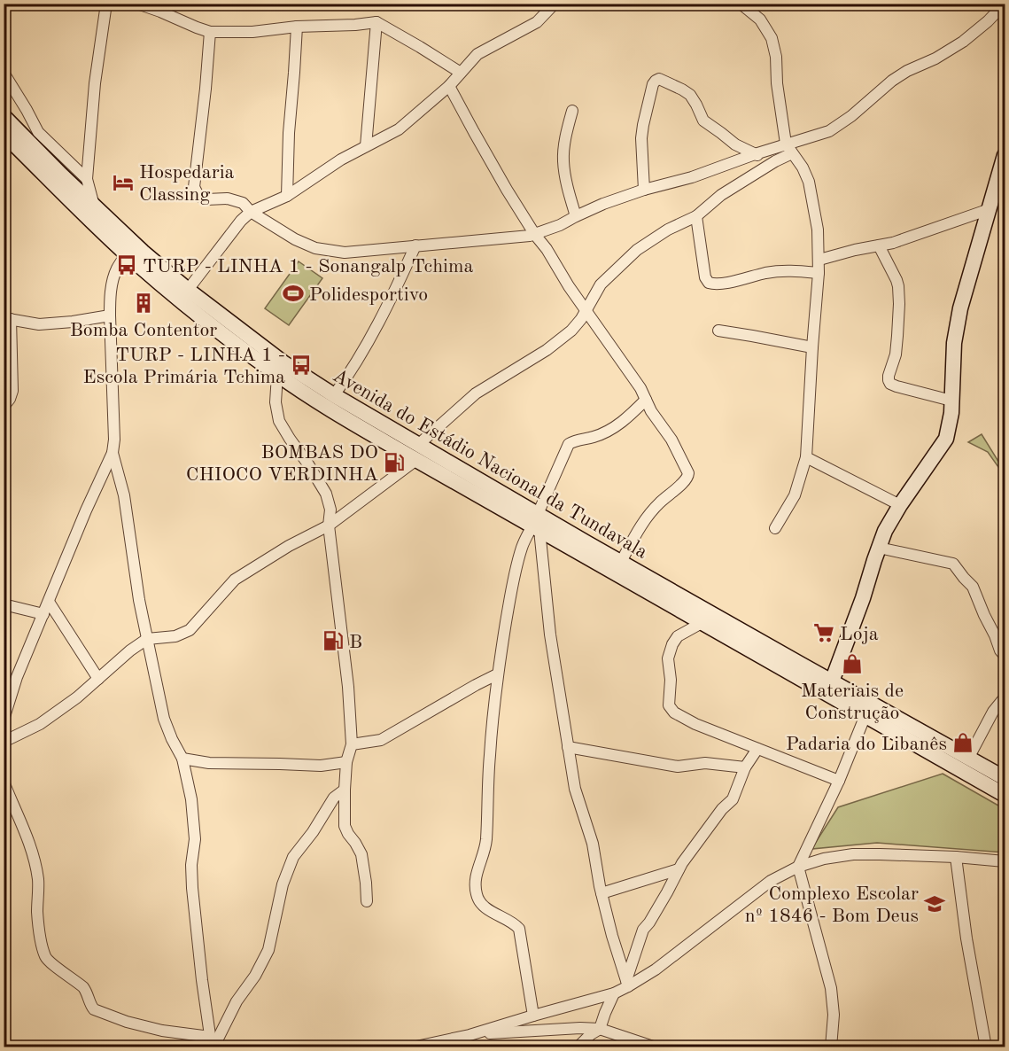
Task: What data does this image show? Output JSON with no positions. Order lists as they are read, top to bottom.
{
  "streets": {
    "street": ["Avenida do Estádio Nacional da Tundavala"]
  },
  "places": {
    "hotel": ["Hospedaria Classing"],
    "bus stop": ["TURP - LINHA 1 - Sonangalp Tchima", "TURP - LINHA 1 - Escola Primária Tchima"],
    "sports": ["Polidesportivo"],
    "building": ["Bomba Contentor"],
    "fuel station": ["BOMBAS DO CHIOCO VERDINHA", "B"],
    "supermarket": ["Loja"],
    "shop": ["Materiais de Construção", "Padaria do Libanês"],
    "school or university": ["Complexo Escolar nº 1846 - Bom Deus"]
  }
}
